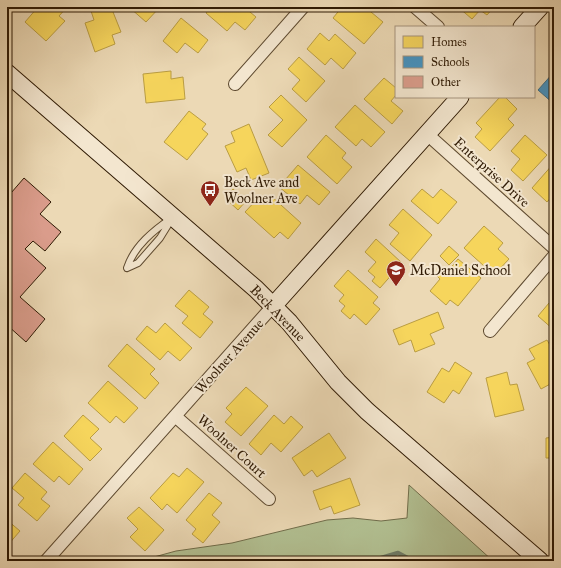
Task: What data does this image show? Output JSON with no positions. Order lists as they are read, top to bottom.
{
  "streets": {
    "street": [
      "Enterprise Drive",
      "Beck Avenue",
      "Woolner Avenue",
      "Woolner Court"
    ]
  },
  "crossings": [
    ["Enterprise Drive", "Woolner Avenue"],
    ["Beck Avenue", "Woolner Avenue"],
    ["Woolner Avenue", "Woolner Court"]
  ],
  "places": {
    "bus stop": ["Beck Ave and Woolner Ave"],
    "school or university": ["McDaniel School"]
  },
  "legend": ["Homes", "Schools", "Other"]
}
